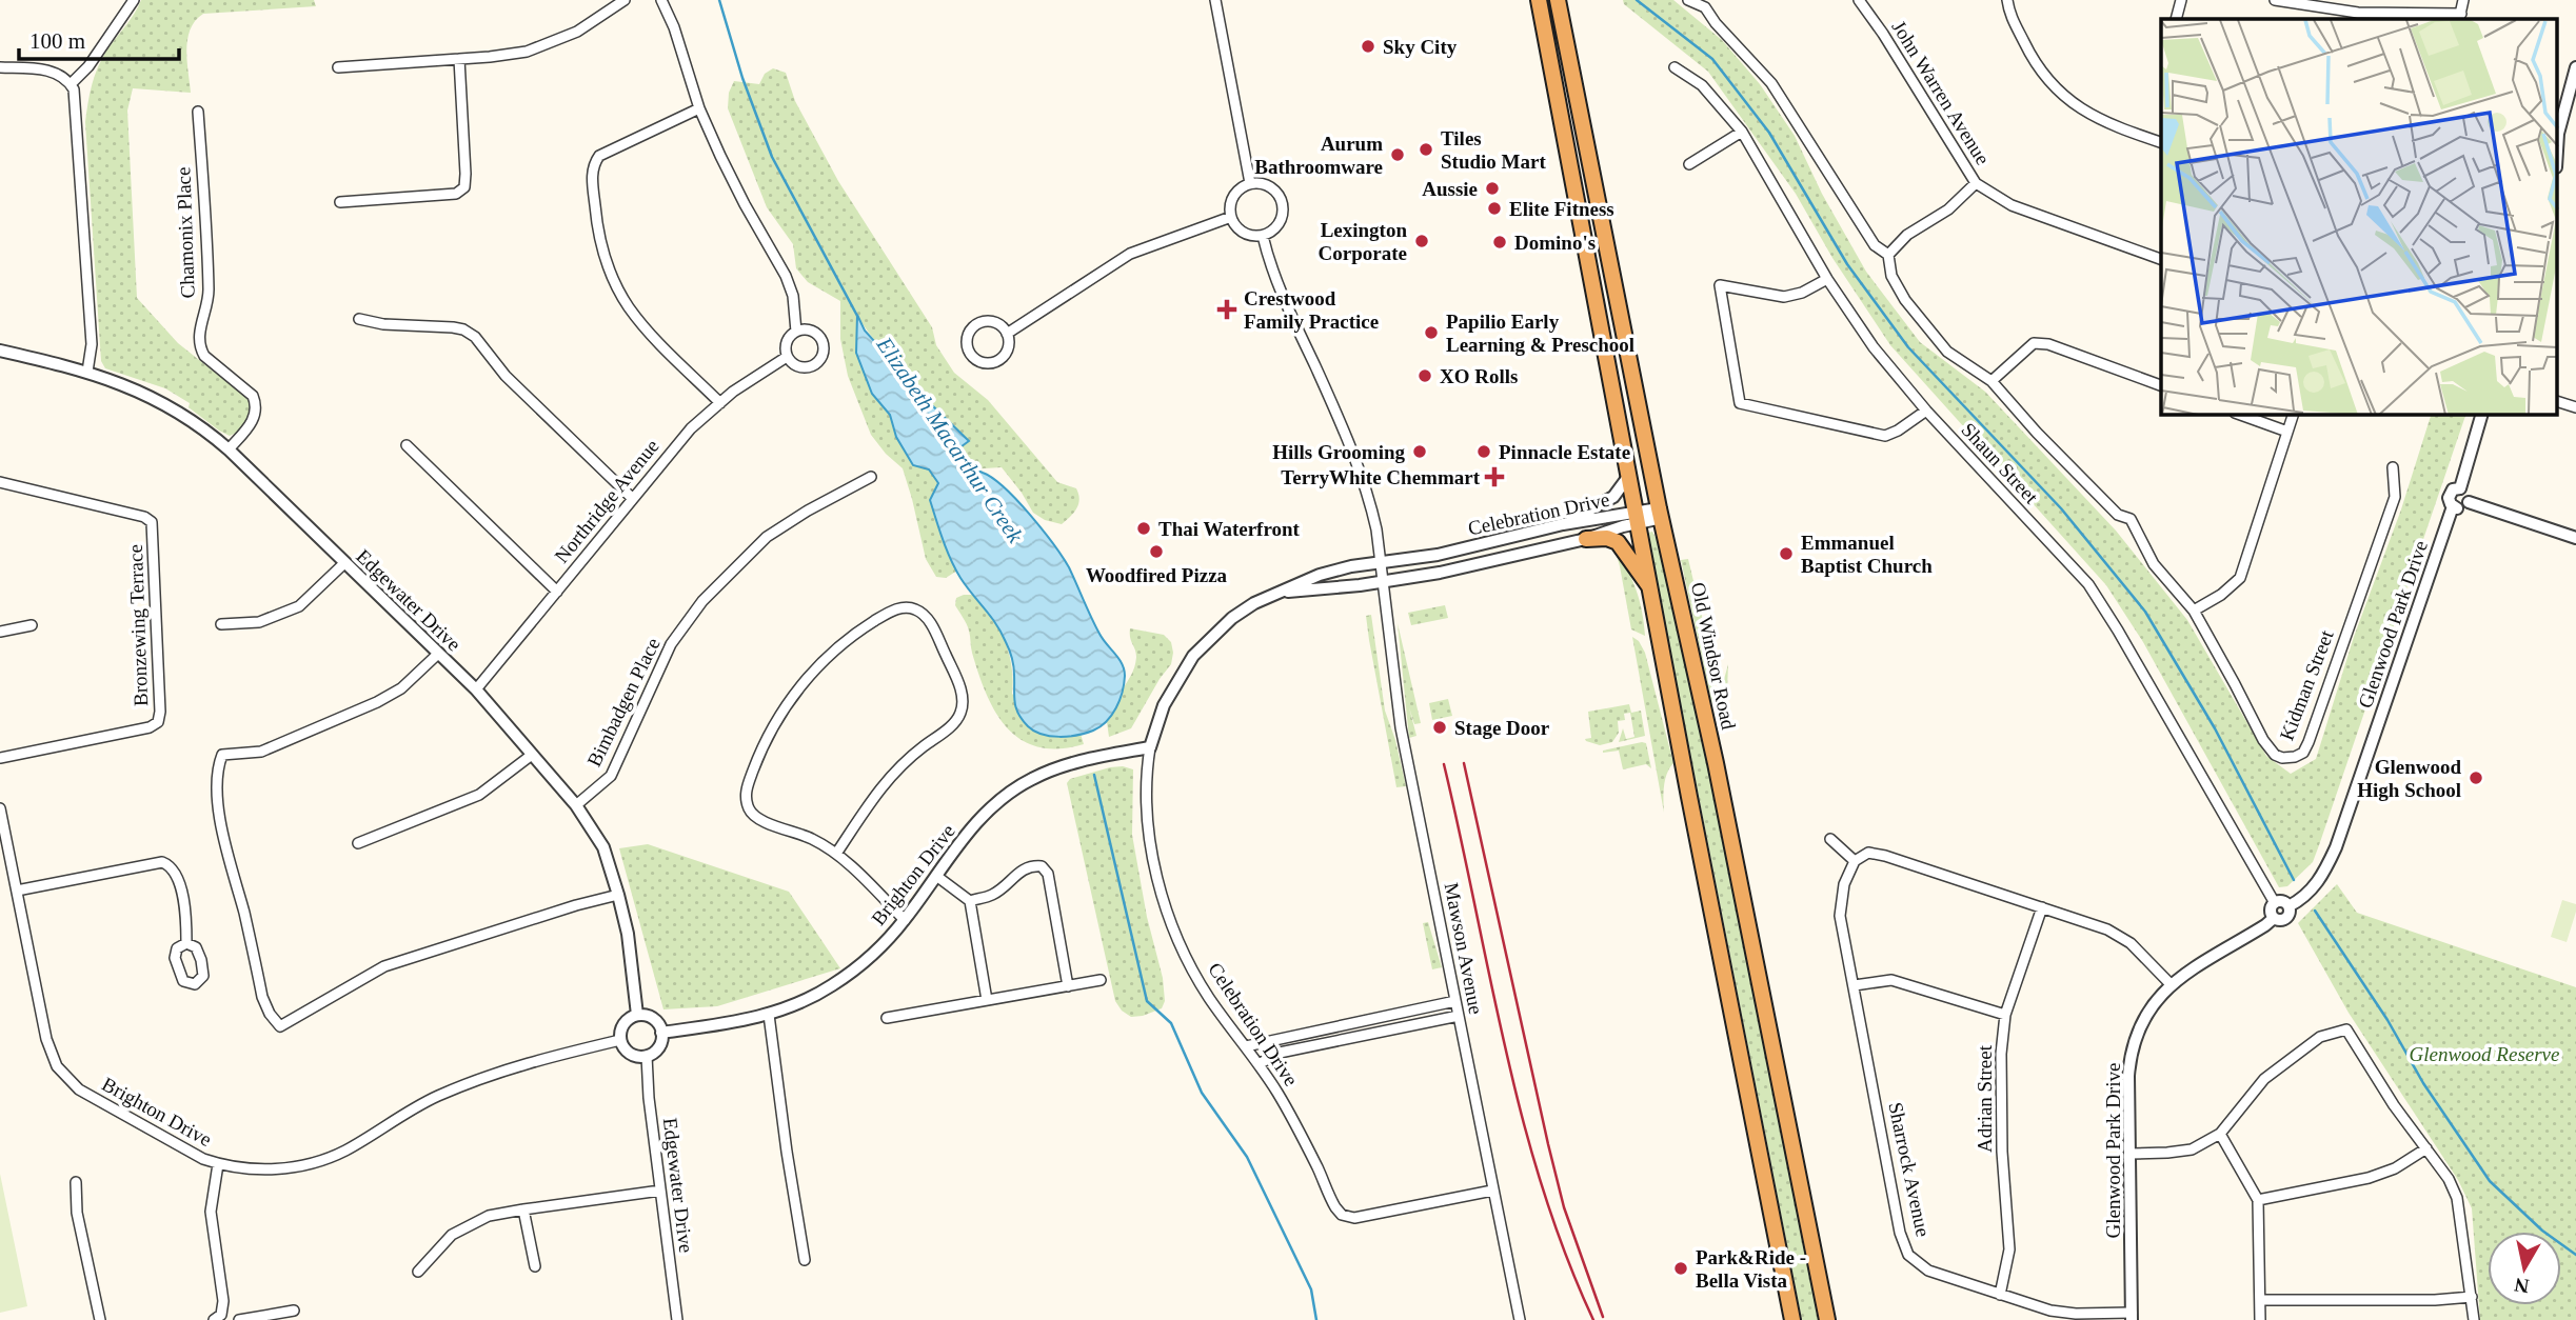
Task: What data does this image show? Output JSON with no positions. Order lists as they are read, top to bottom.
{
  "streets": {
    "highway": ["Old Windsor Road"],
    "street": [
      "John Warren Avenue",
      "Chamonix Place",
      "Shaun Street",
      "Northridge Avenue",
      "Celebration Drive",
      "Edgewater Drive",
      "Glenwood Park Drive",
      "Bronzewing Terrace",
      "Kidman Street",
      "Bimbadgen Place",
      "Brighton Drive",
      "Mawson Avenue",
      "Adrian Street",
      "Sharrock Avenue"
    ]
  },
  "crossings": [
    ["Chamonix Place", "Edgewater Drive"],
    ["Shaun Street", "Glenwood Park Drive"],
    ["Northridge Avenue", "Edgewater Drive"],
    ["Celebration Drive", "Brighton Drive"],
    ["Celebration Drive", "Mawson Avenue"],
    ["Edgewater Drive", "Bimbadgen Place"],
    ["Edgewater Drive", "Brighton Drive"],
    ["Glenwood Park Drive", "Sharrock Avenue"],
    ["Adrian Street", "Sharrock Avenue"]
  ],
  "water": ["Elizabeth Macarthur Creek"],
  "parks": ["Glenwood Reserve"],
  "places": {
    "other": [
      "Sky City",
      "Tiles Studio Mart",
      "Aurum Bathroomware",
      "Aussie",
      "Elite Fitness",
      "Lexington Corporate",
      "Domino's",
      "Papilio Early Learning & Preschool",
      "XO Rolls",
      "Hills Grooming",
      "Pinnacle Estate",
      "Thai Waterfront",
      "Woodfired Pizza",
      "Emmanuel Baptist Church",
      "Stage Door",
      "Glenwood High School",
      "Park&Ride - Bella Vista"
    ],
    "health": ["Crestwood Family Practice", "TerryWhite Chemmart"]
  },
  "scale_bar": "100 m",
  "north": "bottom"
}
